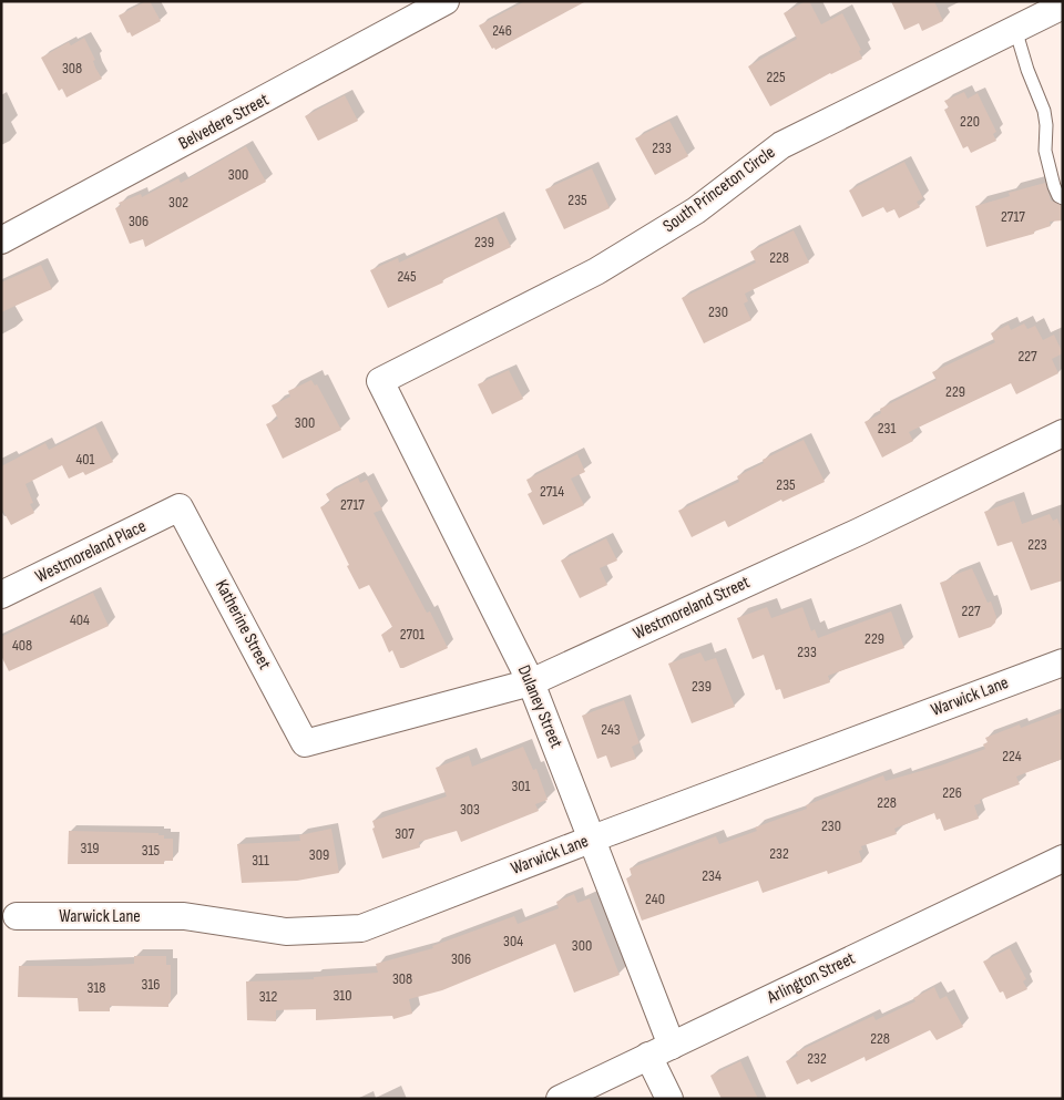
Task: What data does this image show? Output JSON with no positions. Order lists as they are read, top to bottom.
{
  "streets": {
    "street": [
      "Belvedere Street",
      "South Princeton Circle",
      "Westmoreland Place",
      "Westmoreland Street",
      "Katherine Street",
      "Warwick Lane",
      "Dulaney Street",
      "Arlington Street"
    ]
  },
  "crossings": [
    ["South Princeton Circle", "Dulaney Street"],
    ["Westmoreland Place", "Katherine Street"],
    ["Westmoreland Street", "Katherine Street"],
    ["Westmoreland Street", "Dulaney Street"],
    ["Warwick Lane", "Dulaney Street"],
    ["Dulaney Street", "Arlington Street"]
  ],
  "house_numbers": [
    "246",
    "308",
    "225",
    "220",
    "233",
    "300",
    "235",
    "302",
    "2717",
    "306",
    "239",
    "228",
    "245",
    "230",
    "227",
    "229",
    "300",
    "231",
    "401",
    "235",
    "2714",
    "2717",
    "223",
    "227",
    "404",
    "2701",
    "229",
    "408",
    "233",
    "239",
    "243",
    "224",
    "301",
    "226",
    "228",
    "303",
    "230",
    "307",
    "319",
    "315",
    "232",
    "309",
    "311",
    "234",
    "240",
    "304",
    "300",
    "306",
    "308",
    "316",
    "318",
    "310",
    "312",
    "228",
    "232"
  ]
}
